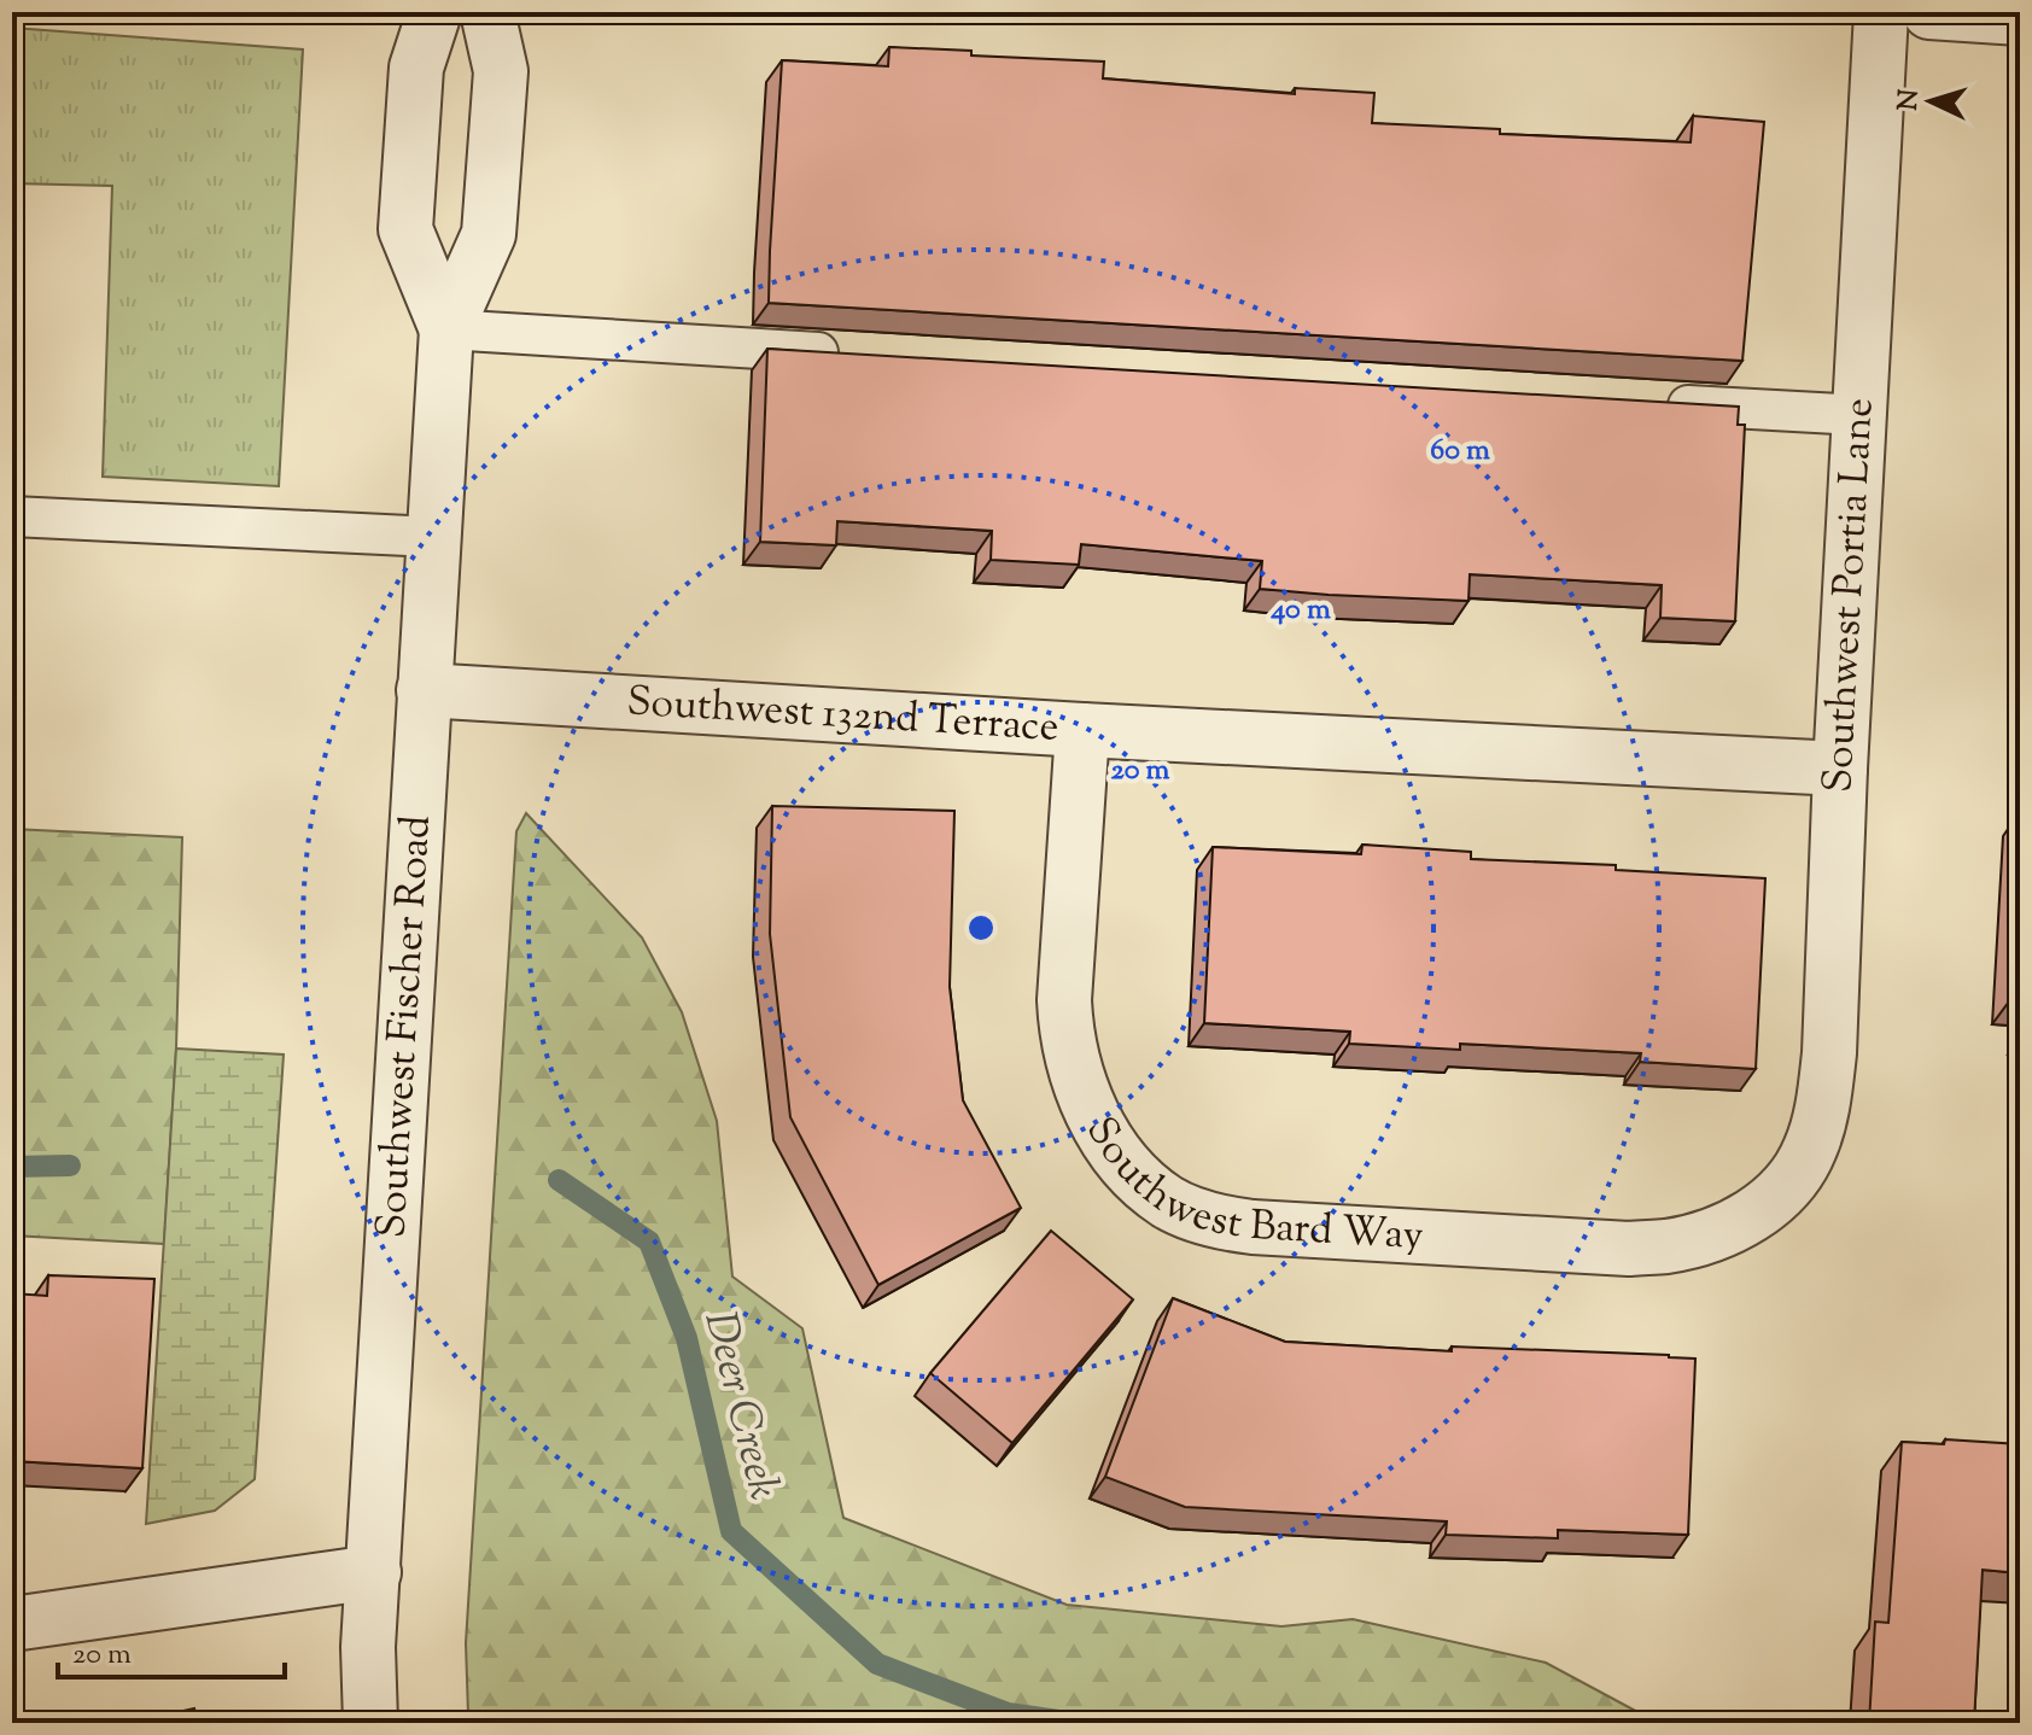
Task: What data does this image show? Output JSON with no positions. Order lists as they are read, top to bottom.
{
  "streets": {
    "street": [
      "Southwest Portia Lane",
      "Southwest 132nd Terrace",
      "Southwest Fischer Road",
      "Southwest Bard Way"
    ]
  },
  "crossings": [
    ["Southwest Portia Lane", "Southwest 132nd Terrace"],
    ["Southwest Portia Lane", "Southwest Bard Way"],
    ["Southwest 132nd Terrace", "Southwest Fischer Road"],
    ["Southwest 132nd Terrace", "Southwest Bard Way"]
  ],
  "water": ["Deer Creek"],
  "scale_bar": "20 m",
  "north": "left",
  "rings": ["60 m", "40 m", "20 m"]
}
